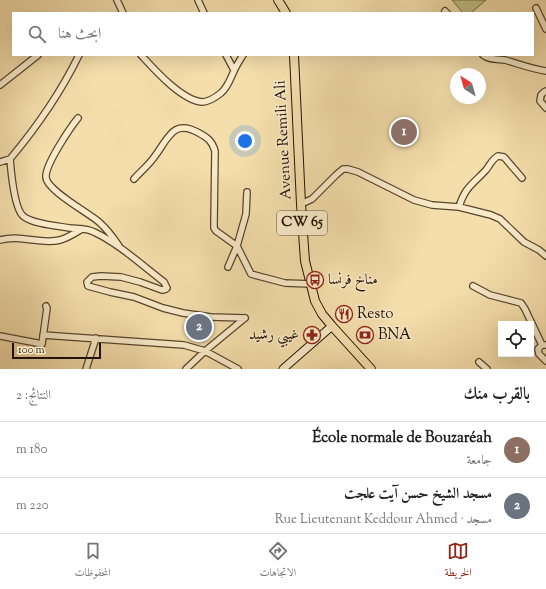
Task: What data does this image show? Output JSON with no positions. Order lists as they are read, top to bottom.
{
  "streets": {
    "main road": ["Avenue Remili Ali", "CW 65"]
  },
  "places": {
    "bus stop": ["مناخ فرنسا"],
    "restaurant": ["Resto"],
    "pharmacy": ["غيبي رشيد"],
    "bank": ["BNA"]
  },
  "scale_bar": "100 m",
  "north": "top left",
  "page": {
    "search": "ابحث هنا",
    "pins": ["1", "2"],
    "scale": "100 m",
    "heading": ["بالقرب منك", "النتائج: 2"],
    "list": [
      {
        "mark": "1",
        "name": "École normale de Bouzaréah",
        "note": "جامعة",
        "value": "180 m"
      },
      {
        "mark": "2",
        "name": "مسجد الشيخ حسن آيت علجت",
        "note": "مسجد · Rue Lieutenant Keddour Ahmed",
        "value": "220 m"
      }
    ],
    "nav": ["الخريطة", "الاتجاهات", "المحفوظات"]
  }
}
